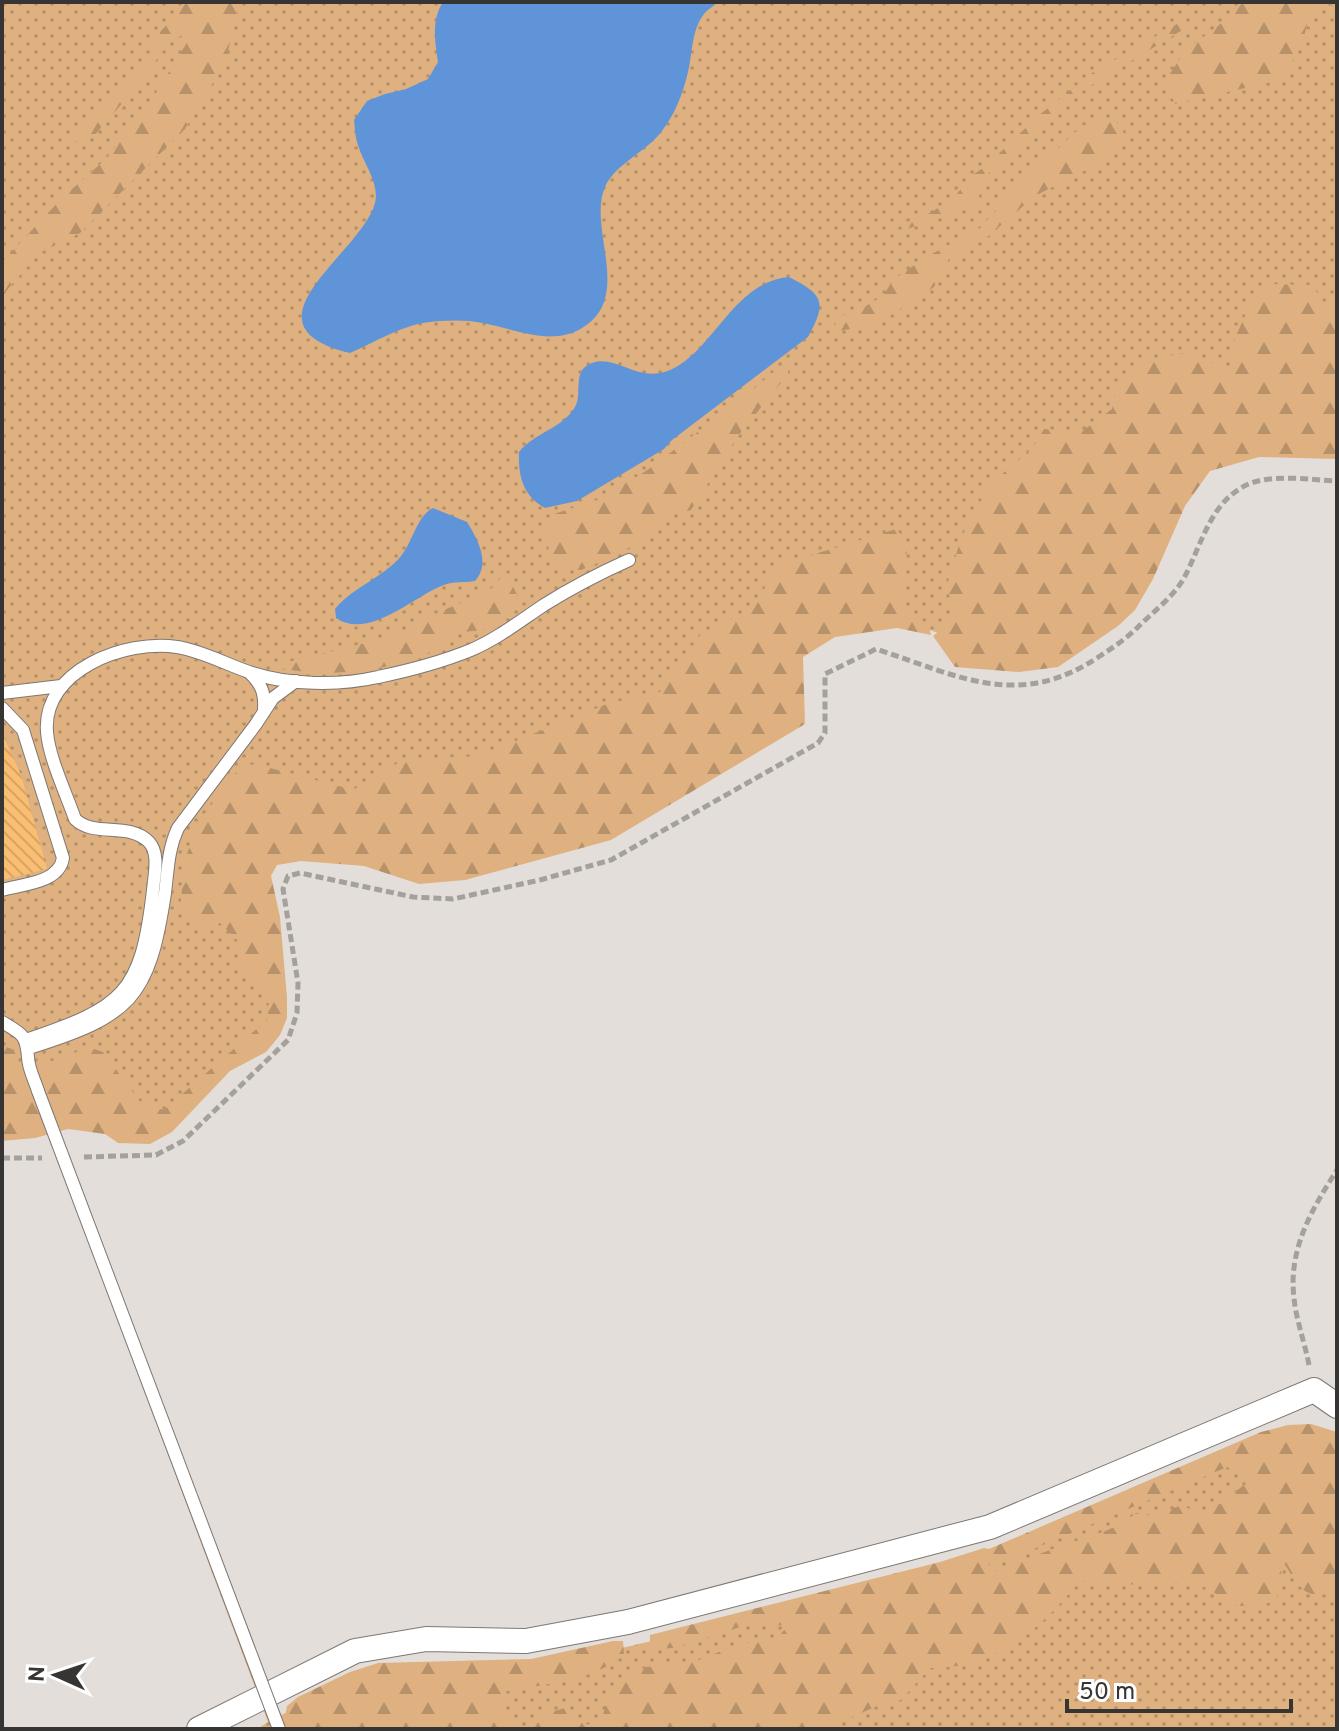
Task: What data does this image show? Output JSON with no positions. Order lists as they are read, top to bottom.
{
  "scale_bar": "50 m",
  "north": "left"
}
